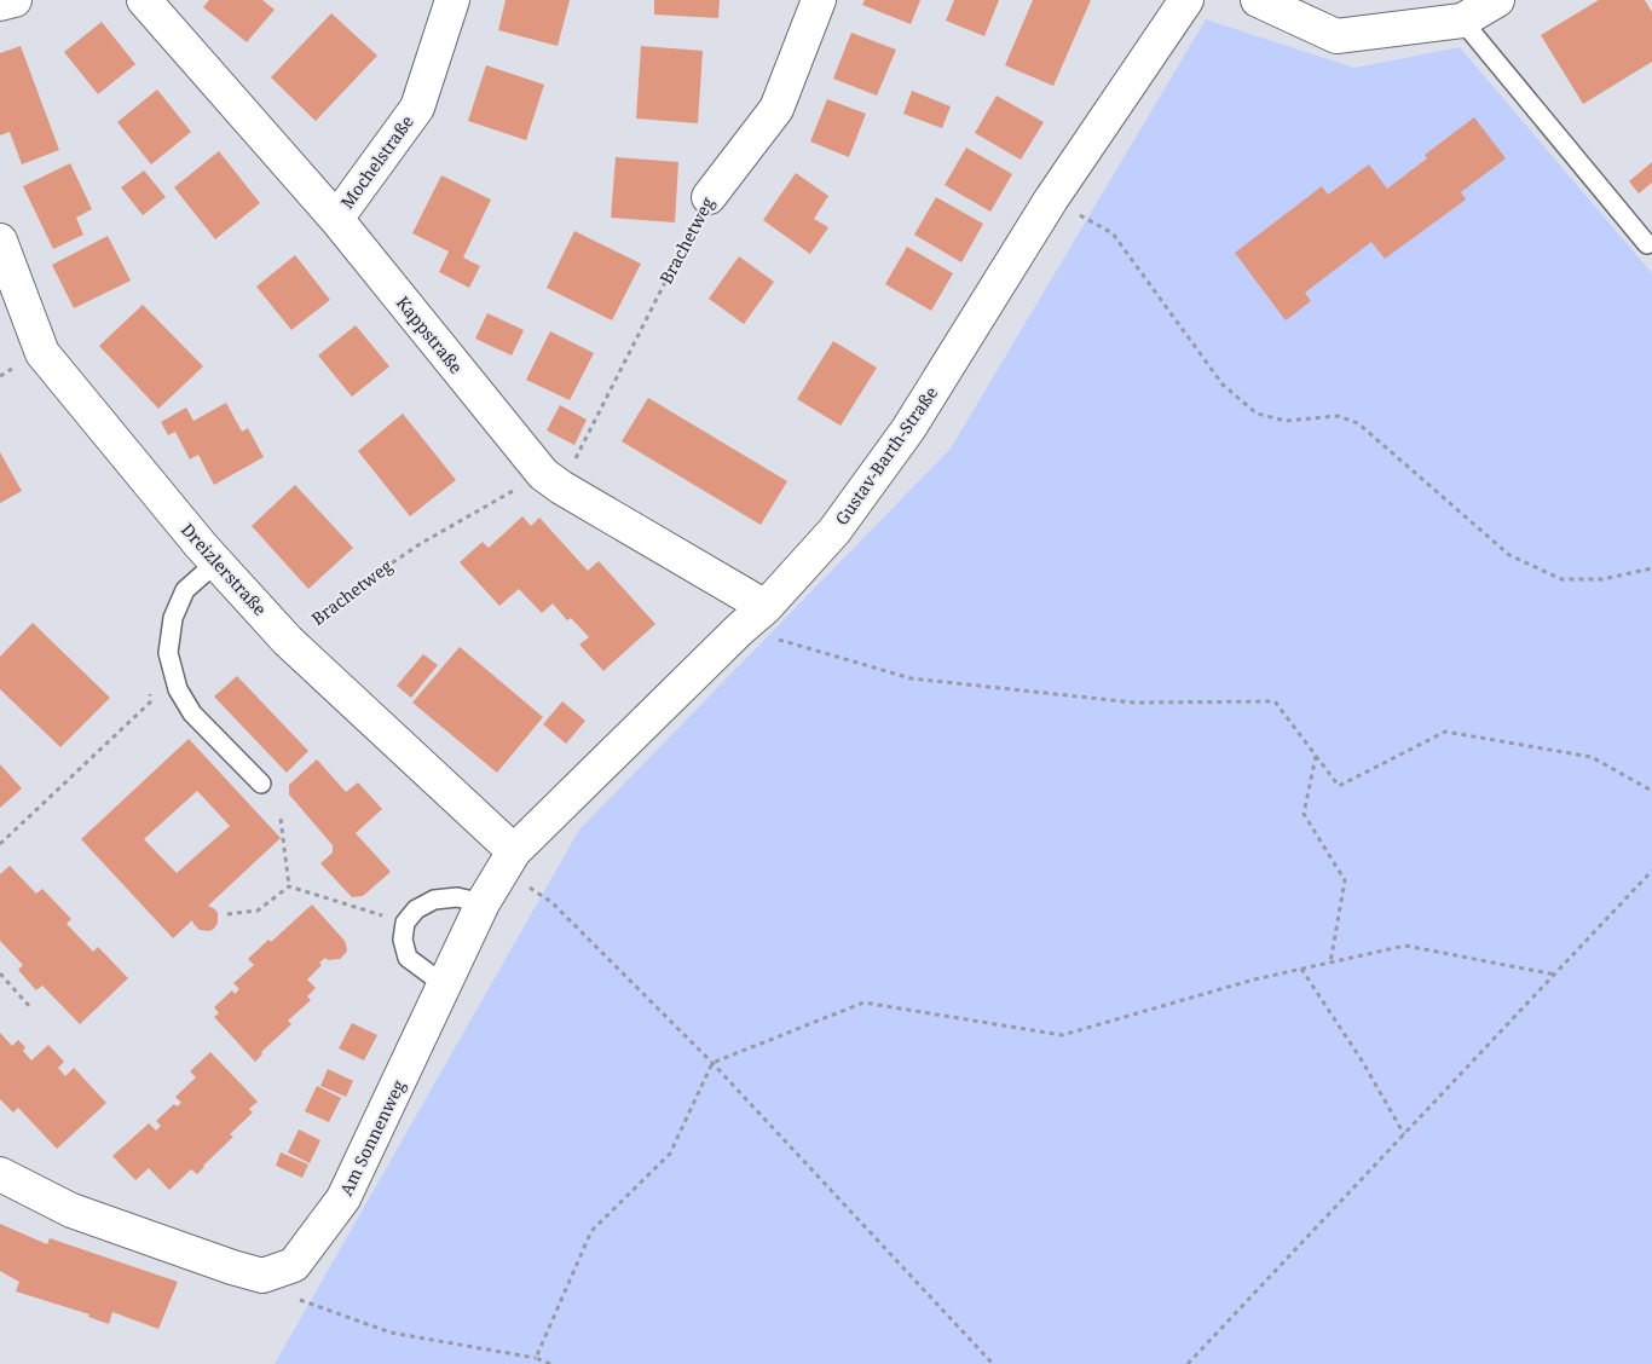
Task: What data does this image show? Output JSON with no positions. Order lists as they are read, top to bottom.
{
  "streets": {
    "street": [
      "Mochelstraße",
      "Brachetweg",
      "Kappstraße",
      "Gustav-Barth-Straße",
      "Dreizlerstraße",
      "Am Sonnenweg"
    ]
  },
  "crossings": [
    ["Mochelstraße", "Kappstraße"],
    ["Brachetweg", "Kappstraße"],
    ["Brachetweg", "Dreizlerstraße"],
    ["Kappstraße", "Gustav-Barth-Straße"],
    ["Gustav-Barth-Straße", "Dreizlerstraße"],
    ["Gustav-Barth-Straße", "Am Sonnenweg"],
    ["Dreizlerstraße", "Am Sonnenweg"]
  ]
}
